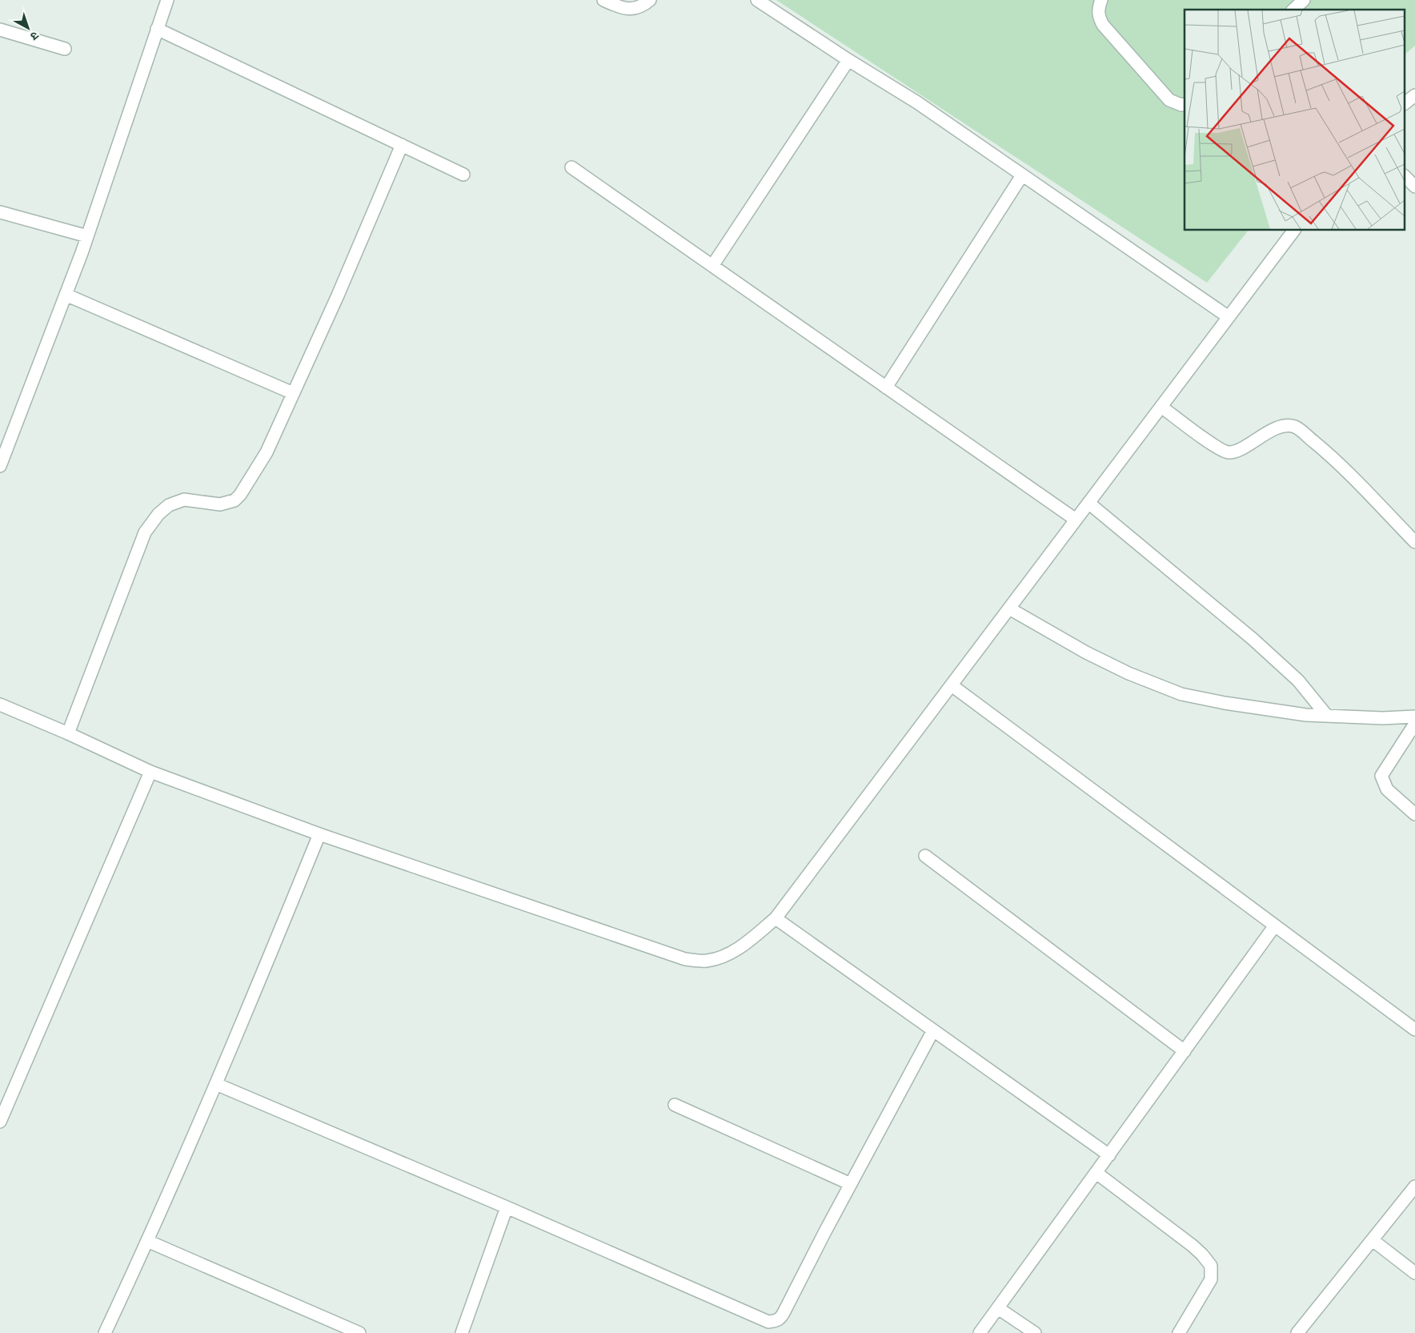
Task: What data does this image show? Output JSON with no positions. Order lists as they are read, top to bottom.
{
  "north": "bottom right"
}
